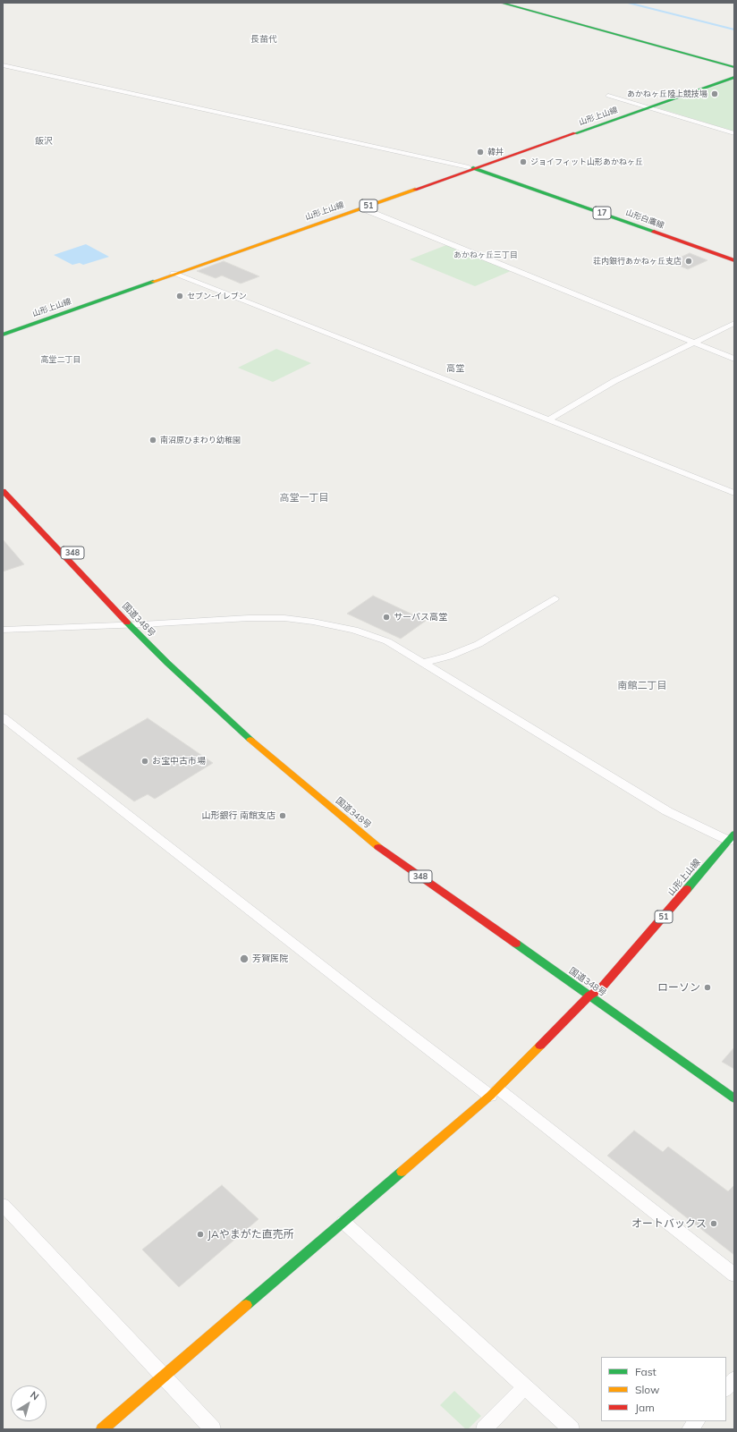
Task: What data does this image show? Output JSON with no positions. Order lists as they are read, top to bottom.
{
  "streets": {
    "main road": [
      "山形上山線",
      "51",
      "17",
      "山形白鷹線",
      "348",
      "国道348号"
    ]
  },
  "crossings": [
    ["山形上山線", "山形白鷹線"],
    ["山形上山線", "国道348号"]
  ],
  "districts": [
    "長苗代",
    "飯沢",
    "あかねヶ丘三丁目",
    "高堂二丁目",
    "高堂",
    "高堂一丁目",
    "南館二丁目"
  ],
  "places": [
    "あかねヶ丘陸上競技場",
    "韓丼",
    "ジョイフィット山形あかねヶ丘",
    "荘内銀行あかねヶ丘支店",
    "セブン-イレブン",
    "南沼原ひまわり幼稚園",
    "サーパス高堂",
    "お宝中古市場",
    "山形銀行 南館支店",
    "芳賀医院",
    "ローソン",
    "オートバックス",
    "JAやまがた直売所"
  ],
  "legend": ["Fast", "Slow", "Jam"],
  "north": "top right"
}
